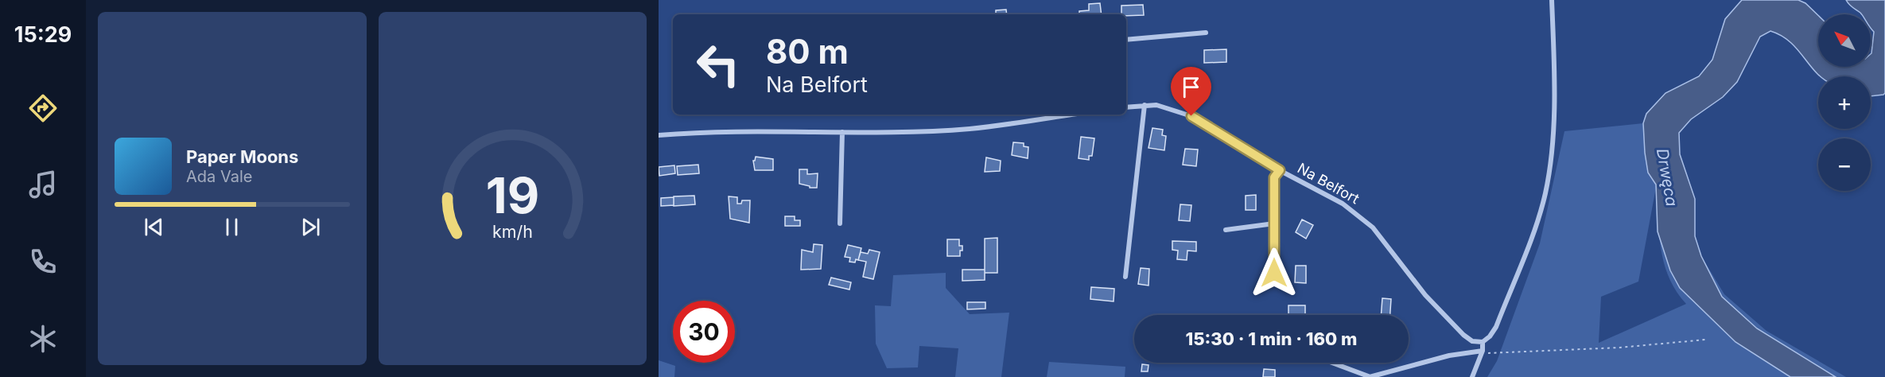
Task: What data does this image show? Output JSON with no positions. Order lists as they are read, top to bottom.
{
  "streets": {
    "street": ["Na Belfort"]
  },
  "water": ["Drwęca"],
  "north": "top left",
  "page": {
    "tabs": "15:29",
    "map_buttons": ["+", "−"],
    "turn": ["80 m", "Na Belfort"],
    "song": ["Paper Moons", "Ada Vale"],
    "limit": "30",
    "trip": "15:30 · 1 min · 160 m",
    "gauge": ["19", "km/h"]
  }
}
